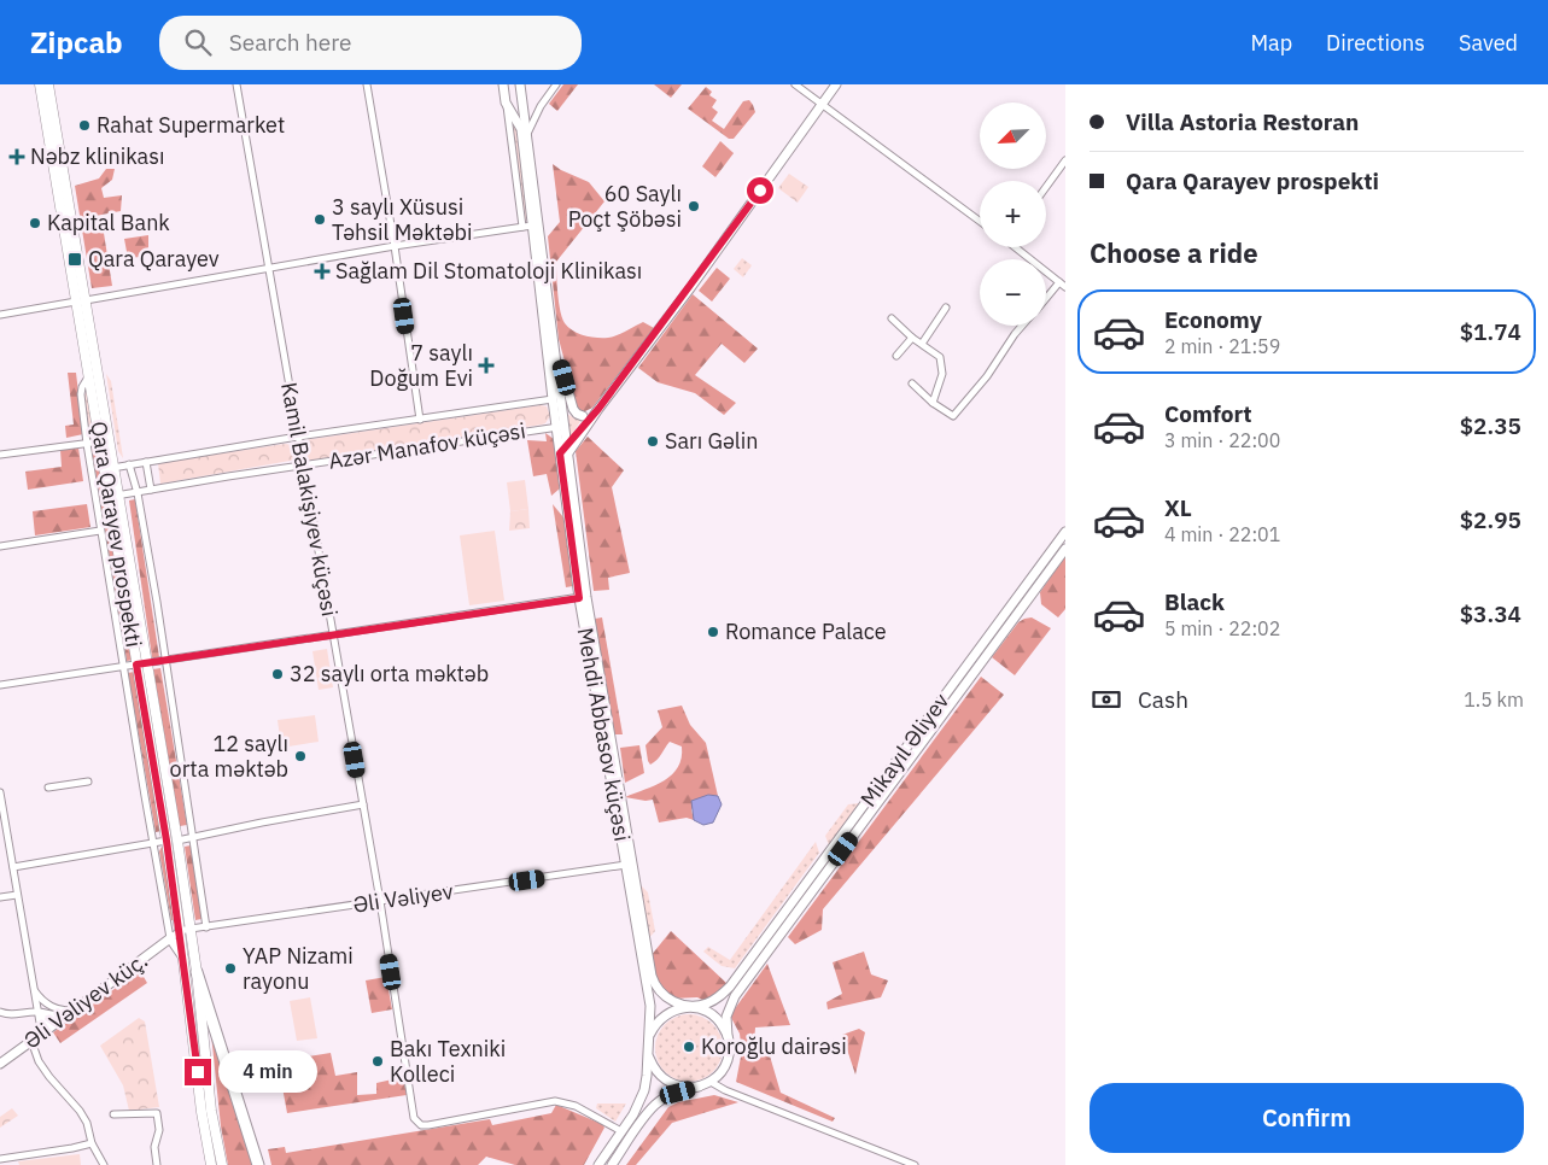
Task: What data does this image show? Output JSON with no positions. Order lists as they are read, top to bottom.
{
  "streets": {
    "main road": ["Qara Qarayev prospekti"],
    "street": [
      "Azər Manafov küçəsi",
      "Kamil Balakişiyev küçəsi",
      "Mehdi Abbasov küçəsi",
      "Mikayıl Əliyev",
      "Əli Vəliyev",
      "Əli Vəliyev küç."
    ]
  },
  "crossings": [
    ["Azər Manafov küçəsi", "Kamil Balakişiyev küçəsi"],
    ["Azər Manafov küçəsi", "Qara Qarayev prospekti"],
    ["Azər Manafov küçəsi", "Mehdi Abbasov küçəsi"],
    ["Kamil Balakişiyev küçəsi", "Mehdi Abbasov küçəsi"],
    ["Kamil Balakişiyev küçəsi", "Əli Vəliyev"],
    ["Qara Qarayev prospekti", "Əli Vəliyev"],
    ["Mehdi Abbasov küçəsi", "Mikayıl Əliyev"],
    ["Mehdi Abbasov küçəsi", "Əli Vəliyev"]
  ],
  "places": {
    "other": [
      "Rahat Supermarket",
      "60 Saylı Poçt Şöbəsi",
      "3 saylı Xüsusi Təhsil Məktəbi",
      "Kapital Bank",
      "Sarı Gəlin",
      "Romance Palace",
      "32 saylı orta məktəb",
      "12 saylı orta məktəb",
      "YAP Nizami rayonu",
      "Koroğlu dairəsi",
      "Bakı Texniki Kolleci"
    ],
    "health": ["Nəbz klinikası", "Sağlam Dil Stomatoloji Klinikası", "7 saylı Doğum Evi"],
    "transit": ["Qara Qarayev"]
  },
  "north": "bottom left",
  "page": {
    "header": "Zipcab",
    "search": "Search here",
    "nav": ["Map", "Directions", "Saved"],
    "banner": ["Villa Astoria Restoran", "Qara Qarayev prospekti"],
    "map_buttons": ["+", "−"],
    "heading": "Choose a ride",
    "list": [
      {
        "name": "Economy",
        "note": "2 min · 21:59",
        "value": "$1.74"
      },
      {
        "name": "Comfort",
        "note": "3 min · 22:00",
        "value": "$2.35"
      },
      {
        "name": "XL",
        "note": "4 min · 22:01",
        "value": "$2.95"
      },
      {
        "name": "Black",
        "note": "5 min · 22:02",
        "value": "$3.34"
      }
    ],
    "pay": ["Cash", "1.5 km"],
    "bubble": "4 min",
    "buttons": "Confirm"
  }
}
